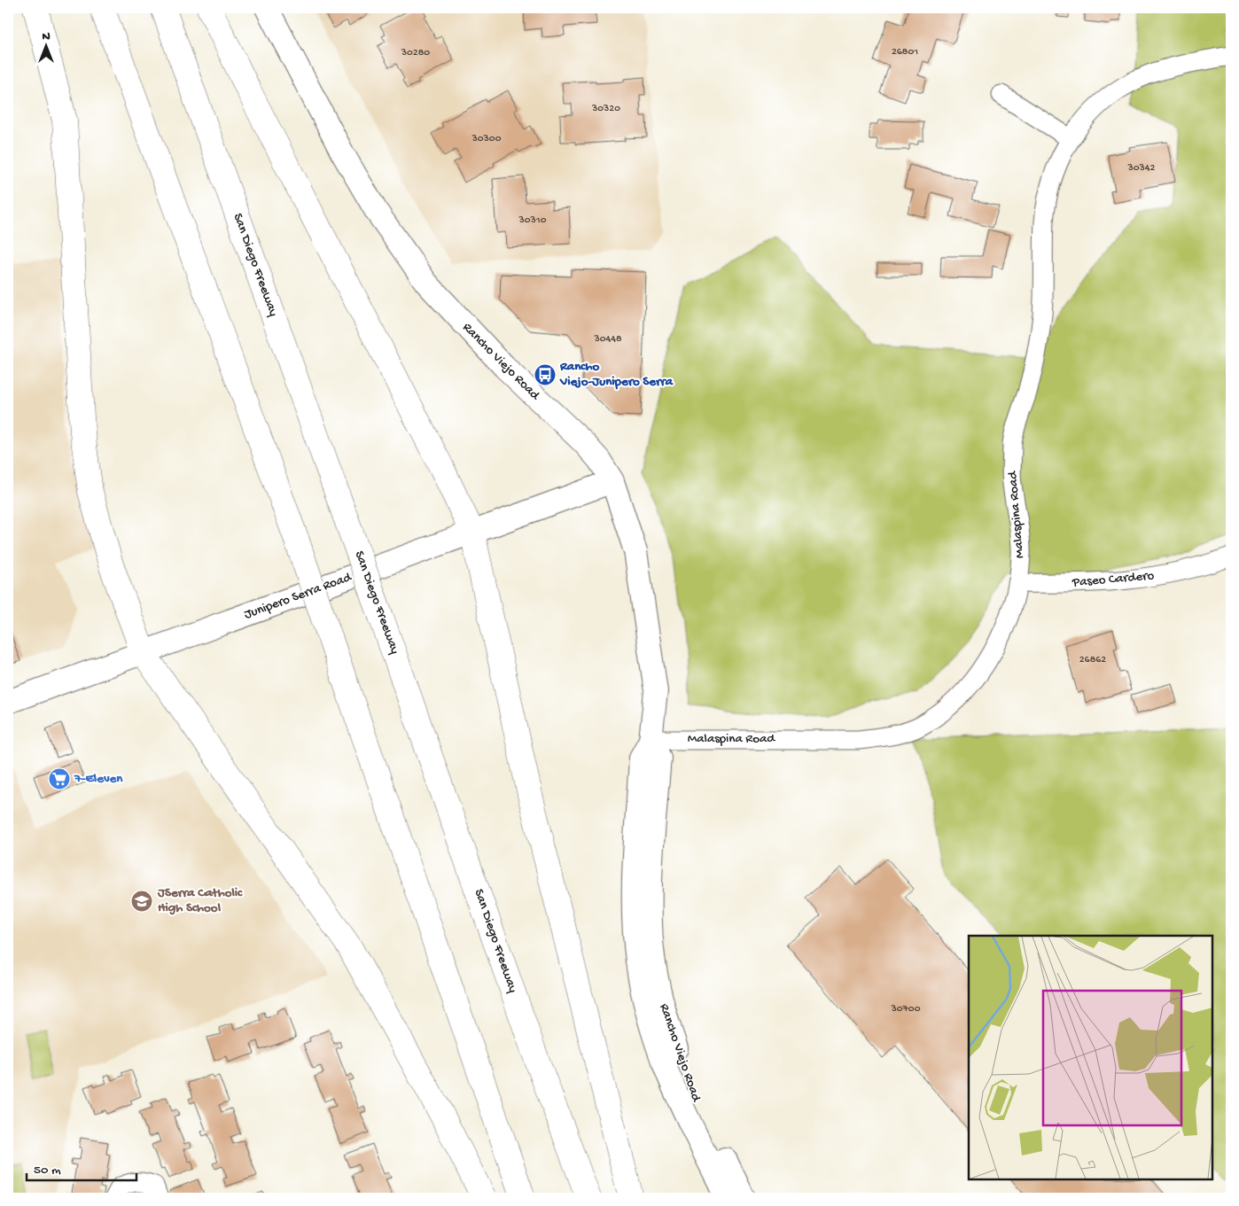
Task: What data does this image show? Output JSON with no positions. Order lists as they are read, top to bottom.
{
  "streets": {
    "highway": ["San Diego Freeway"],
    "main road": ["Rancho Viejo Road", "Junipero Serra Road"],
    "street": ["Malaspina Road", "Paseo Cardero"]
  },
  "crossings": [
    ["Rancho Viejo Road", "Malaspina Road"],
    ["Rancho Viejo Road", "Junipero Serra Road"],
    ["Malaspina Road", "Paseo Cardero"]
  ],
  "places": {
    "bus stop": ["Rancho Viejo-Junipero Serra"],
    "supermarket": ["7-Eleven"],
    "school or university": ["JSerra Catholic High School"]
  },
  "house_numbers": [
    "26801",
    "30280",
    "30320",
    "30300",
    "30342",
    "30310",
    "30448",
    "26862",
    "30700"
  ],
  "scale_bar": "50 m",
  "north": "top"
}
